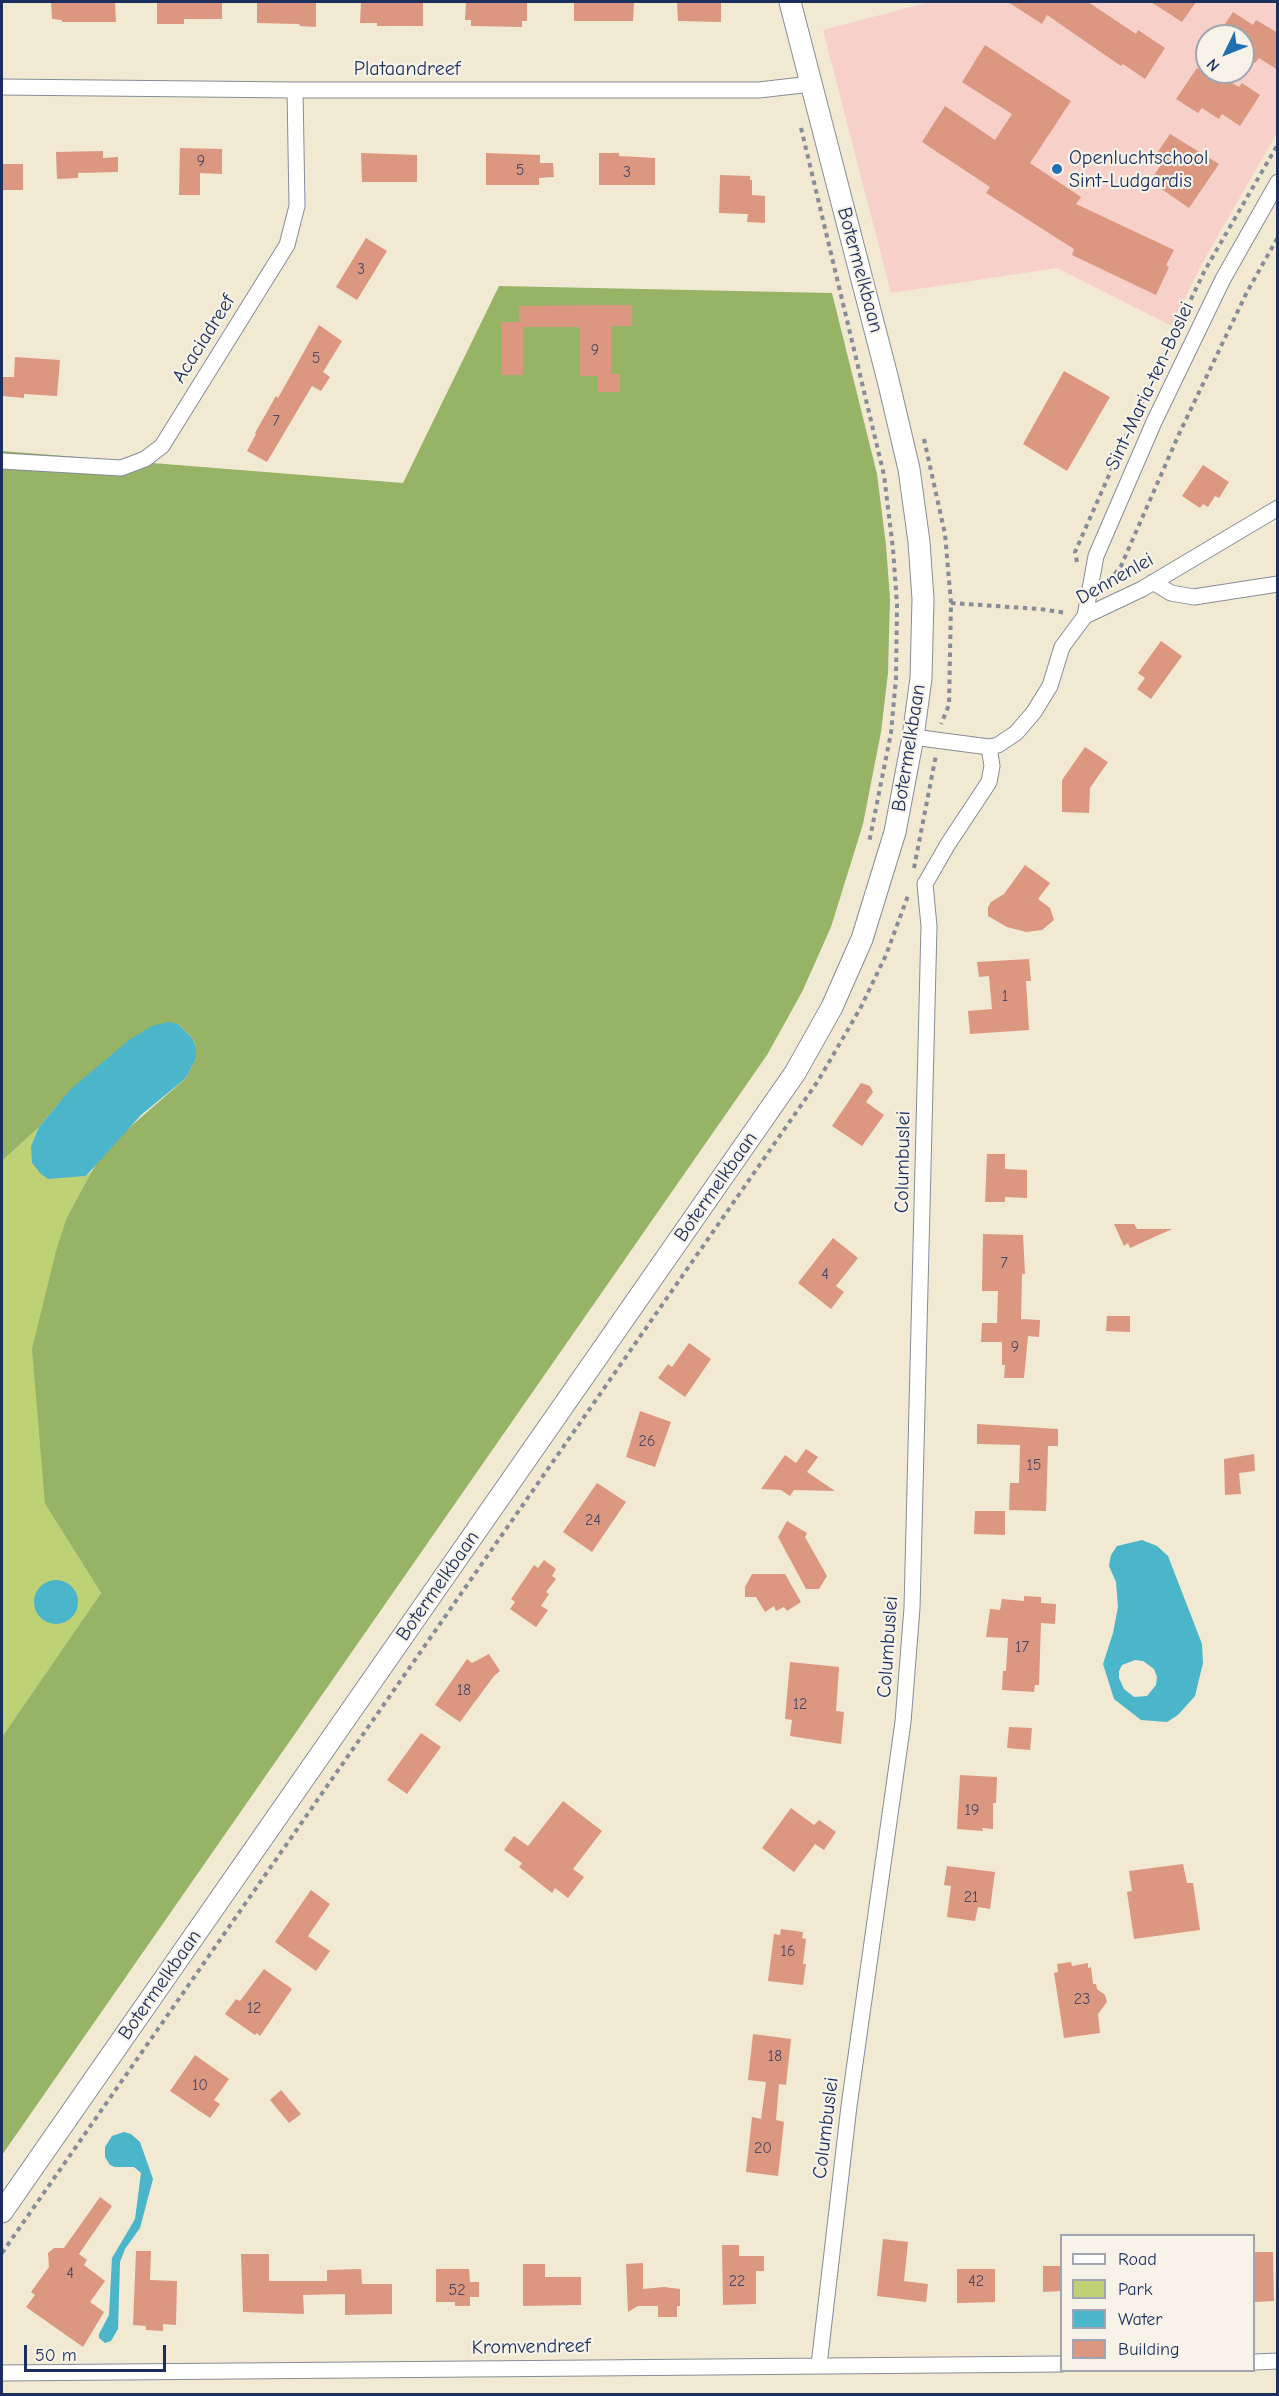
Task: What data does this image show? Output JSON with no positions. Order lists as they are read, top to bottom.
{
  "streets": {
    "main road": ["Botermelkbaan"],
    "street": [
      "Plataandreef",
      "Acaciadreef",
      "Sint-Maria-ten-Boslei",
      "Dennenlei",
      "Columbuslei",
      "Kromvendreef"
    ]
  },
  "crossings": [
    ["Plataandreef", "Botermelkbaan"],
    ["Plataandreef", "Acaciadreef"],
    ["Sint-Maria-ten-Boslei", "Dennenlei"],
    ["Dennenlei", "Columbuslei"],
    ["Columbuslei", "Kromvendreef"]
  ],
  "places": ["Openluchtschool Sint-Ludgardis"],
  "house_numbers": [
    "9",
    "5",
    "3",
    "3",
    "9",
    "5",
    "7",
    "1",
    "7",
    "4",
    "9",
    "26",
    "15",
    "24",
    "17",
    "18",
    "12",
    "19",
    "21",
    "16",
    "23",
    "12",
    "18",
    "10",
    "20",
    "4",
    "22",
    "42",
    "52"
  ],
  "legend": [
    "Road",
    "Park",
    "Water",
    "Building"
  ],
  "scale_bar": "50 m",
  "north": "bottom left"
}
